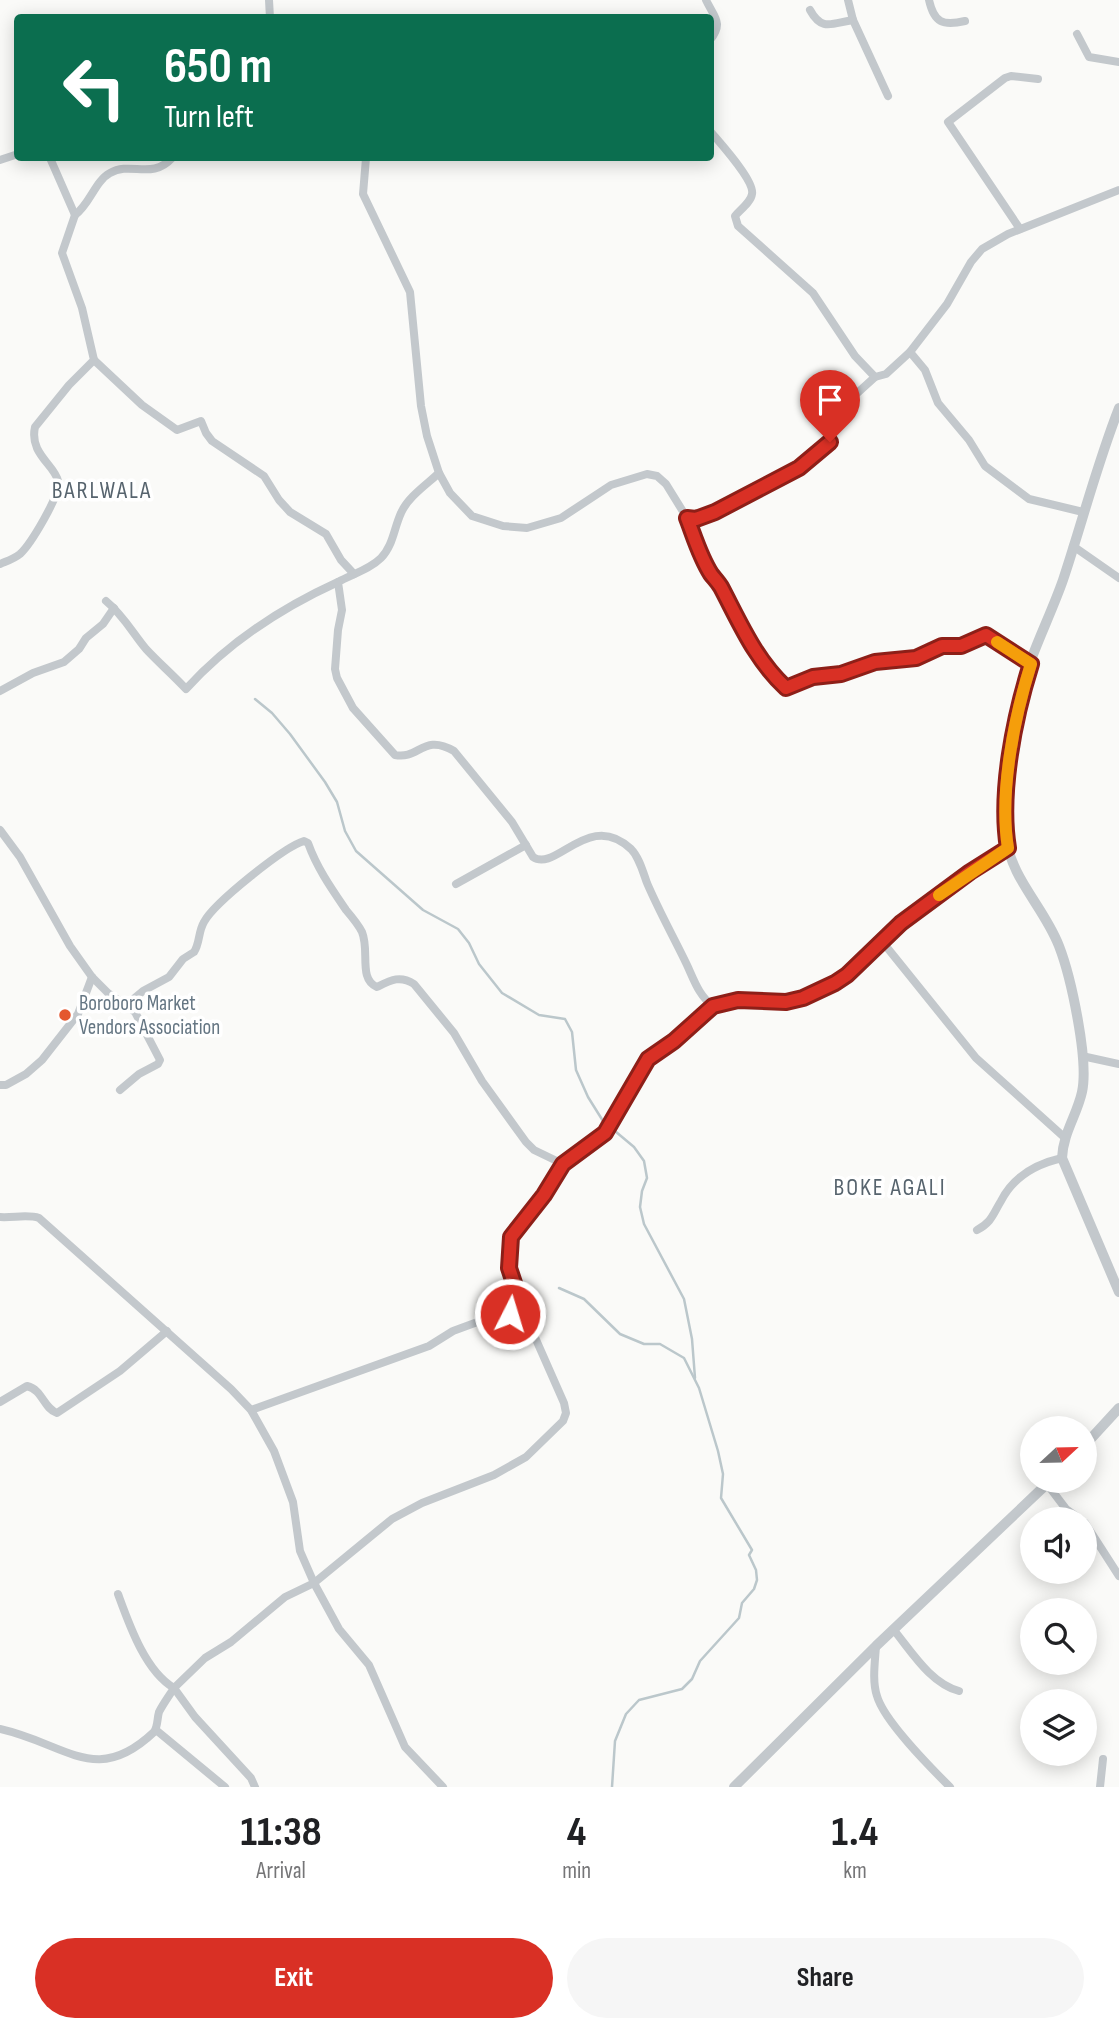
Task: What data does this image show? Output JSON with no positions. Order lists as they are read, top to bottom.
{
  "districts": ["BARLWALA", "BOKE AGALI"],
  "places": ["Boroboro Market Vendors Association"],
  "north": "right",
  "page": {
    "turn": ["650 m", "Turn left"],
    "eta": [
      "11:38",
      "Arrival",
      "4",
      "min",
      "1.4",
      "km"
    ],
    "buttons": ["Exit", "Share"]
  }
}
